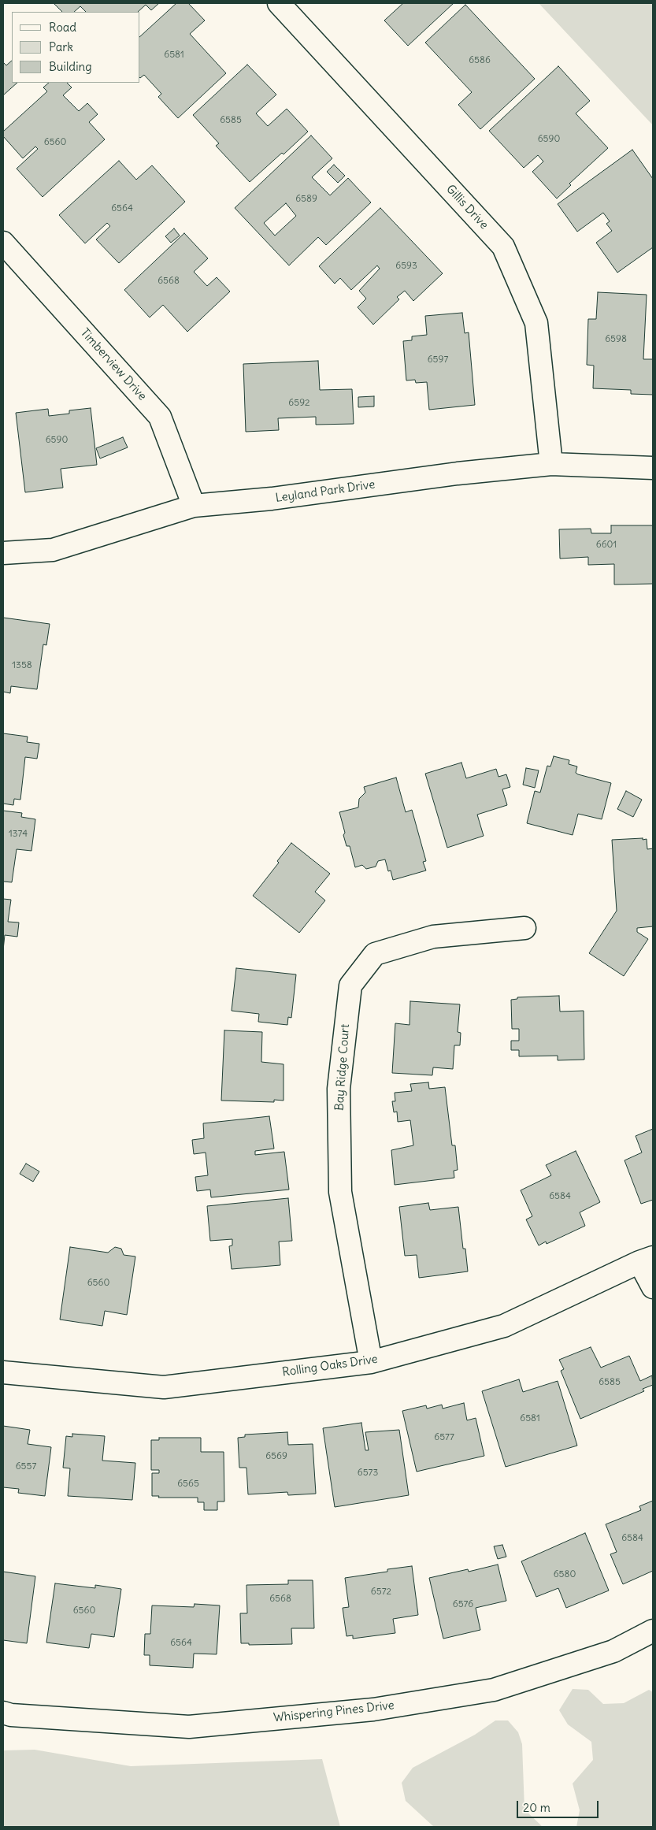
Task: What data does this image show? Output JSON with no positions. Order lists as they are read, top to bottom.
{
  "streets": {
    "street": [
      "Gillis Drive",
      "Timberview Drive",
      "Leyland Park Drive",
      "Bay Ridge Court",
      "Rolling Oaks Drive",
      "Whispering Pines Drive"
    ]
  },
  "crossings": [
    ["Gillis Drive", "Leyland Park Drive"],
    ["Timberview Drive", "Leyland Park Drive"],
    ["Bay Ridge Court", "Rolling Oaks Drive"]
  ],
  "house_numbers": [
    "6581",
    "6586",
    "6585",
    "6590",
    "6560",
    "6589",
    "6564",
    "6593",
    "6568",
    "6598",
    "6597",
    "6592",
    "6590",
    "6601",
    "1358",
    "1374",
    "6584",
    "6560",
    "6585",
    "6581",
    "6577",
    "6569",
    "6557",
    "6573",
    "6565",
    "6584",
    "6580",
    "6572",
    "6568",
    "6576",
    "6560",
    "6564"
  ],
  "legend": ["Road", "Park", "Building"],
  "scale_bar": "20 m"
}
